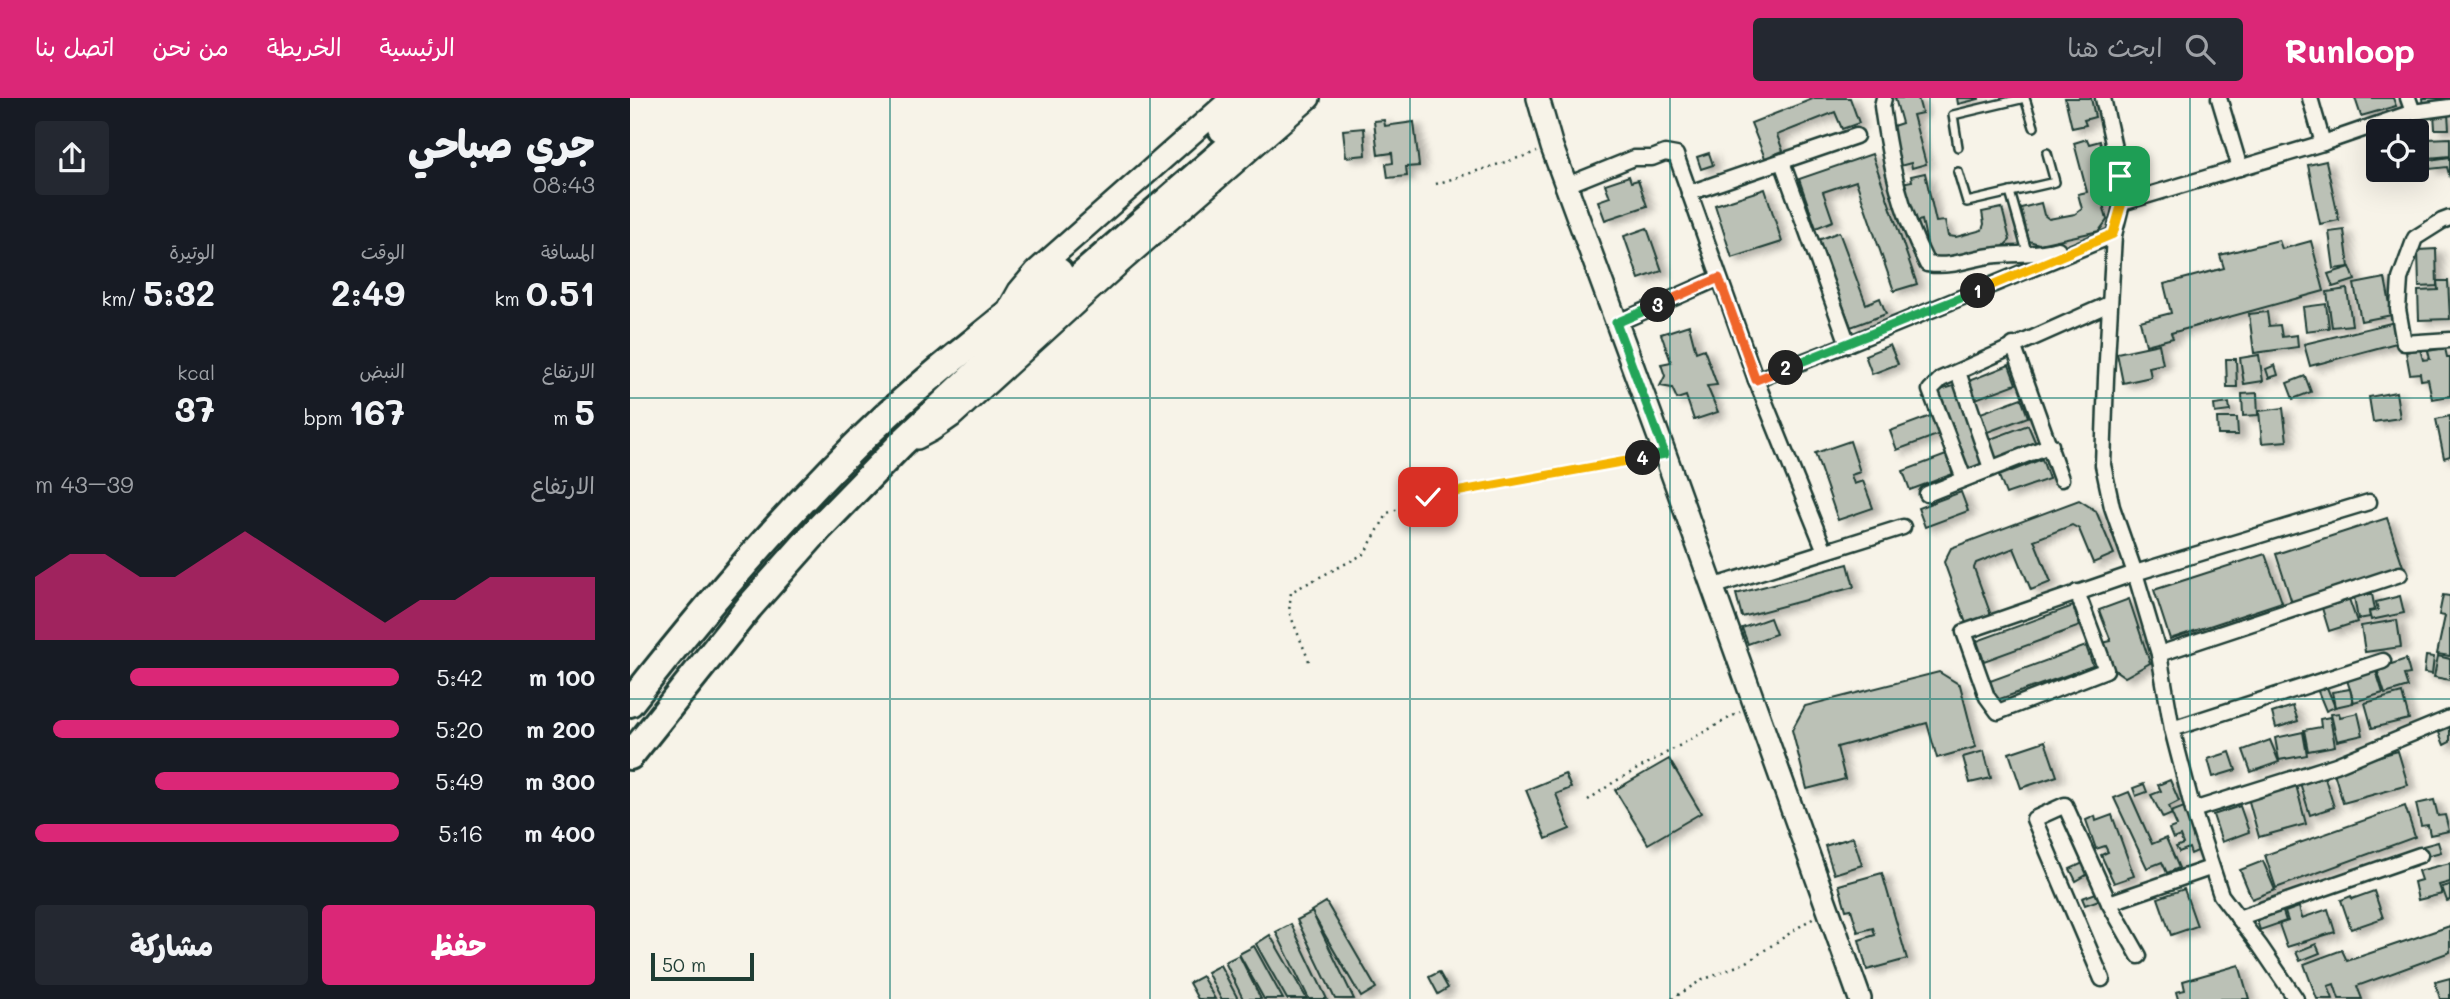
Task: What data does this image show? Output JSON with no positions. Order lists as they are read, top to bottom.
{
  "scale_bar": "50 m",
  "page": {
    "header": "Runloop",
    "search": "ابحث هنا",
    "nav": [
      "الرئيسية",
      "الخريطة",
      "من نحن",
      "اتصل بنا"
    ],
    "heading": ["جري صباحي", "08:43"],
    "stats": [
      ["المسافة", "0.51 km"],
      ["الوقت", "2:49"],
      ["الوتيرة", "5:32 /km"],
      ["الارتفاع", "5 m"],
      ["النبض", "167 bpm"],
      ["kcal", "37"]
    ],
    "pins": [
      "1",
      "3",
      "2",
      "4"
    ],
    "chart": ["الارتفاع", "39–43 m"],
    "list": [
      {
        "name": "100 m",
        "note": "5:42"
      },
      {
        "name": "200 m",
        "note": "5:20"
      },
      {
        "name": "300 m",
        "note": "5:49"
      },
      {
        "name": "400 m",
        "note": "5:16"
      }
    ],
    "buttons": ["حفظ", "مشاركة"],
    "scale": "50 m"
  }
}
